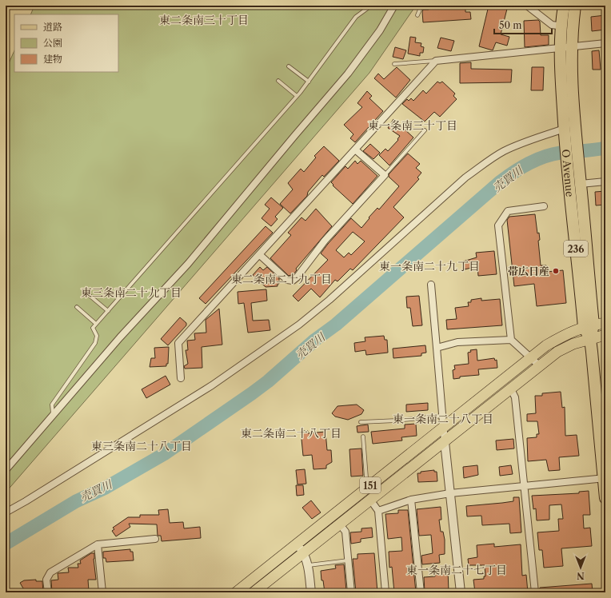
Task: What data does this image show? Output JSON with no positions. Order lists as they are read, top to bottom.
{
  "streets": {
    "highway": ["O Avenue", "236"],
    "main road": ["151"]
  },
  "crossings": [
    ["O Avenue", "151"]
  ],
  "districts": [
    "東二条南三十丁目",
    "東一条南三十丁目",
    "東一条南二十九丁目",
    "東二条南二十九丁目",
    "東三条南二十九丁目",
    "東一条南二十八丁目",
    "東二条南二十八丁目",
    "東三条南二十八丁目",
    "東一条南二十七丁目"
  ],
  "water": ["売買川"],
  "places": ["帯広日産"],
  "legend": ["道路", "公園", "建物"],
  "scale_bar": "50 m",
  "north": "bottom"
}
